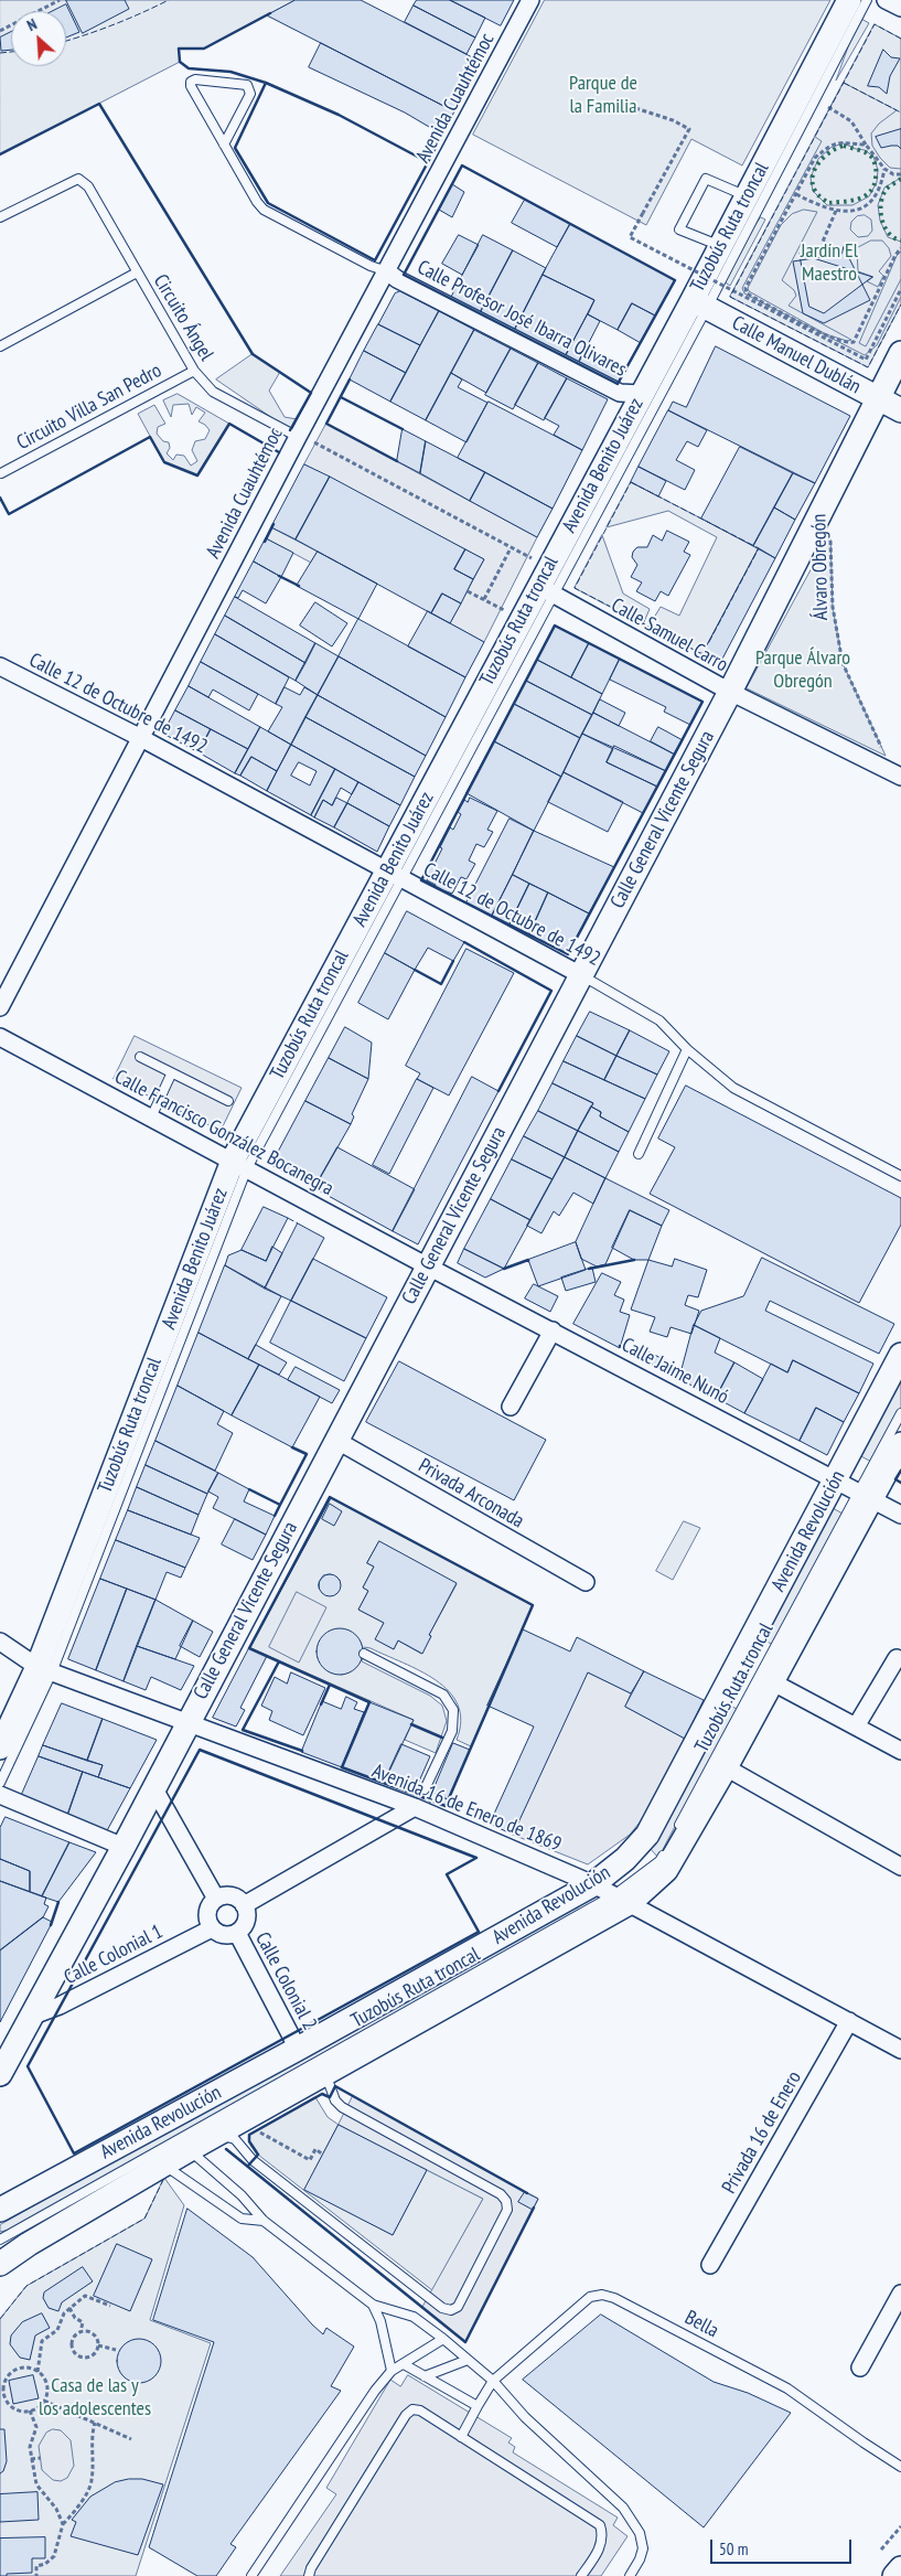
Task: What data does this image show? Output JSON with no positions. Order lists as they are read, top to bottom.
{
  "streets": {
    "main road": [
      "Calle Manuel Dublán",
      "Avenida Benito Juárez",
      "Calle General Vicente Segura",
      "Avenida Revolución"
    ],
    "street": [
      "Avenida Cuauhtémoc",
      "Calle Profesor José Ibarra Olivares",
      "Calle Samuel Carro",
      "Calle 12 de Octubre de 1492",
      "Calle Francisco González Bocanegra",
      "Calle Jaime Nunó",
      "Privada Arconada",
      "Avenida 16 de Enero de 1869",
      "Calle Colonial 1",
      "Calle Colonial 2",
      "Privada 16 de Enero"
    ],
    "lane": [
      "Tuzobús Ruta troncal",
      "Circuito Ángel",
      "Circuito Villa San Pedro",
      "Bella"
    ],
    "path": ["Álvaro Obregón"]
  },
  "crossings": [
    ["Avenida Cuauhtémoc", "Circuito Ángel"],
    ["Avenida Cuauhtémoc", "Calle Profesor José Ibarra Olivares"],
    ["Avenida Cuauhtémoc", "Calle 12 de Octubre de 1492"],
    ["Tuzobús Ruta troncal", "Calle Manuel Dublán"],
    ["Tuzobús Ruta troncal", "Avenida Benito Juárez"],
    ["Tuzobús Ruta troncal", "Calle Samuel Carro"],
    ["Tuzobús Ruta troncal", "Calle Jaime Nunó"],
    ["Tuzobús Ruta troncal", "Avenida Revolución"],
    ["Tuzobús Ruta troncal", "Avenida 16 de Enero de 1869"],
    ["Circuito Ángel", "Circuito Villa San Pedro"],
    ["Calle Profesor José Ibarra Olivares", "Avenida Benito Juárez"],
    ["Calle Manuel Dublán", "Avenida Benito Juárez"],
    ["Calle Manuel Dublán", "Calle General Vicente Segura"],
    ["Avenida Benito Juárez", "Calle Samuel Carro"],
    ["Avenida Benito Juárez", "Calle 12 de Octubre de 1492"],
    ["Avenida Benito Juárez", "Calle Francisco González Bocanegra"],
    ["Avenida Benito Juárez", "Avenida 16 de Enero de 1869"],
    ["Álvaro Obregón", "Calle Samuel Carro"],
    ["Calle Samuel Carro", "Calle General Vicente Segura"],
    ["Calle 12 de Octubre de 1492", "Calle General Vicente Segura"],
    ["Calle General Vicente Segura", "Calle Francisco González Bocanegra"],
    ["Calle General Vicente Segura", "Calle Jaime Nunó"],
    ["Calle General Vicente Segura", "Privada Arconada"],
    ["Calle General Vicente Segura", "Avenida 16 de Enero de 1869"],
    ["Calle General Vicente Segura", "Calle Colonial 1"],
    ["Calle Francisco González Bocanegra", "Calle Jaime Nunó"],
    ["Calle Jaime Nunó", "Avenida Revolución"],
    ["Avenida Revolución", "Avenida 16 de Enero de 1869"],
    ["Avenida Revolución", "Calle Colonial 2"],
    ["Avenida 16 de Enero de 1869", "Privada 16 de Enero"],
    ["Calle Colonial 1", "Calle Colonial 2"]
  ],
  "parks": [
    "Parque de la Familia",
    "Jardín El Maestro",
    "Parque Álvaro Obregón",
    "Casa de las y los adolescentes"
  ],
  "scale_bar": "50 m",
  "north": "top left"
}
